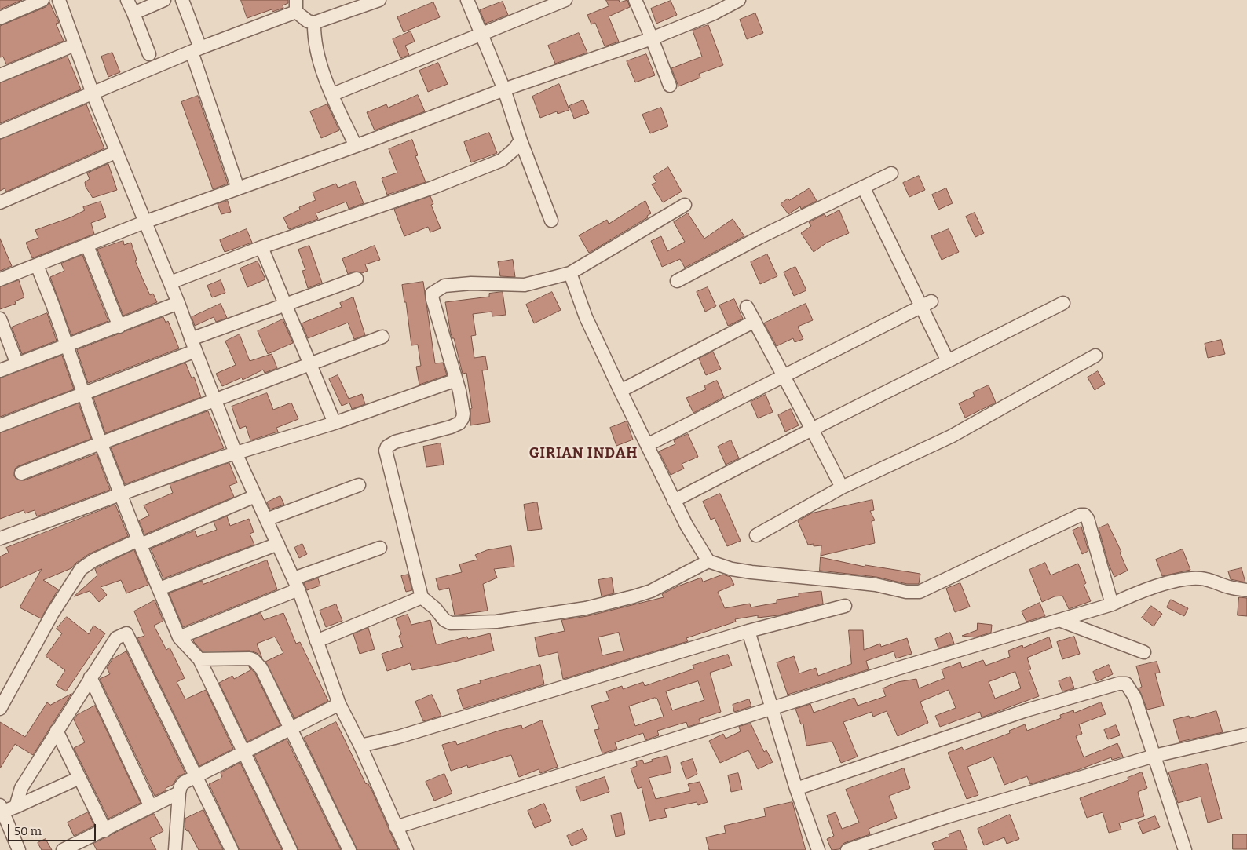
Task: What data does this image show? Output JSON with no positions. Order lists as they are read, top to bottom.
{
  "districts": ["GIRIAN INDAH"],
  "scale_bar": "50 m"
}
